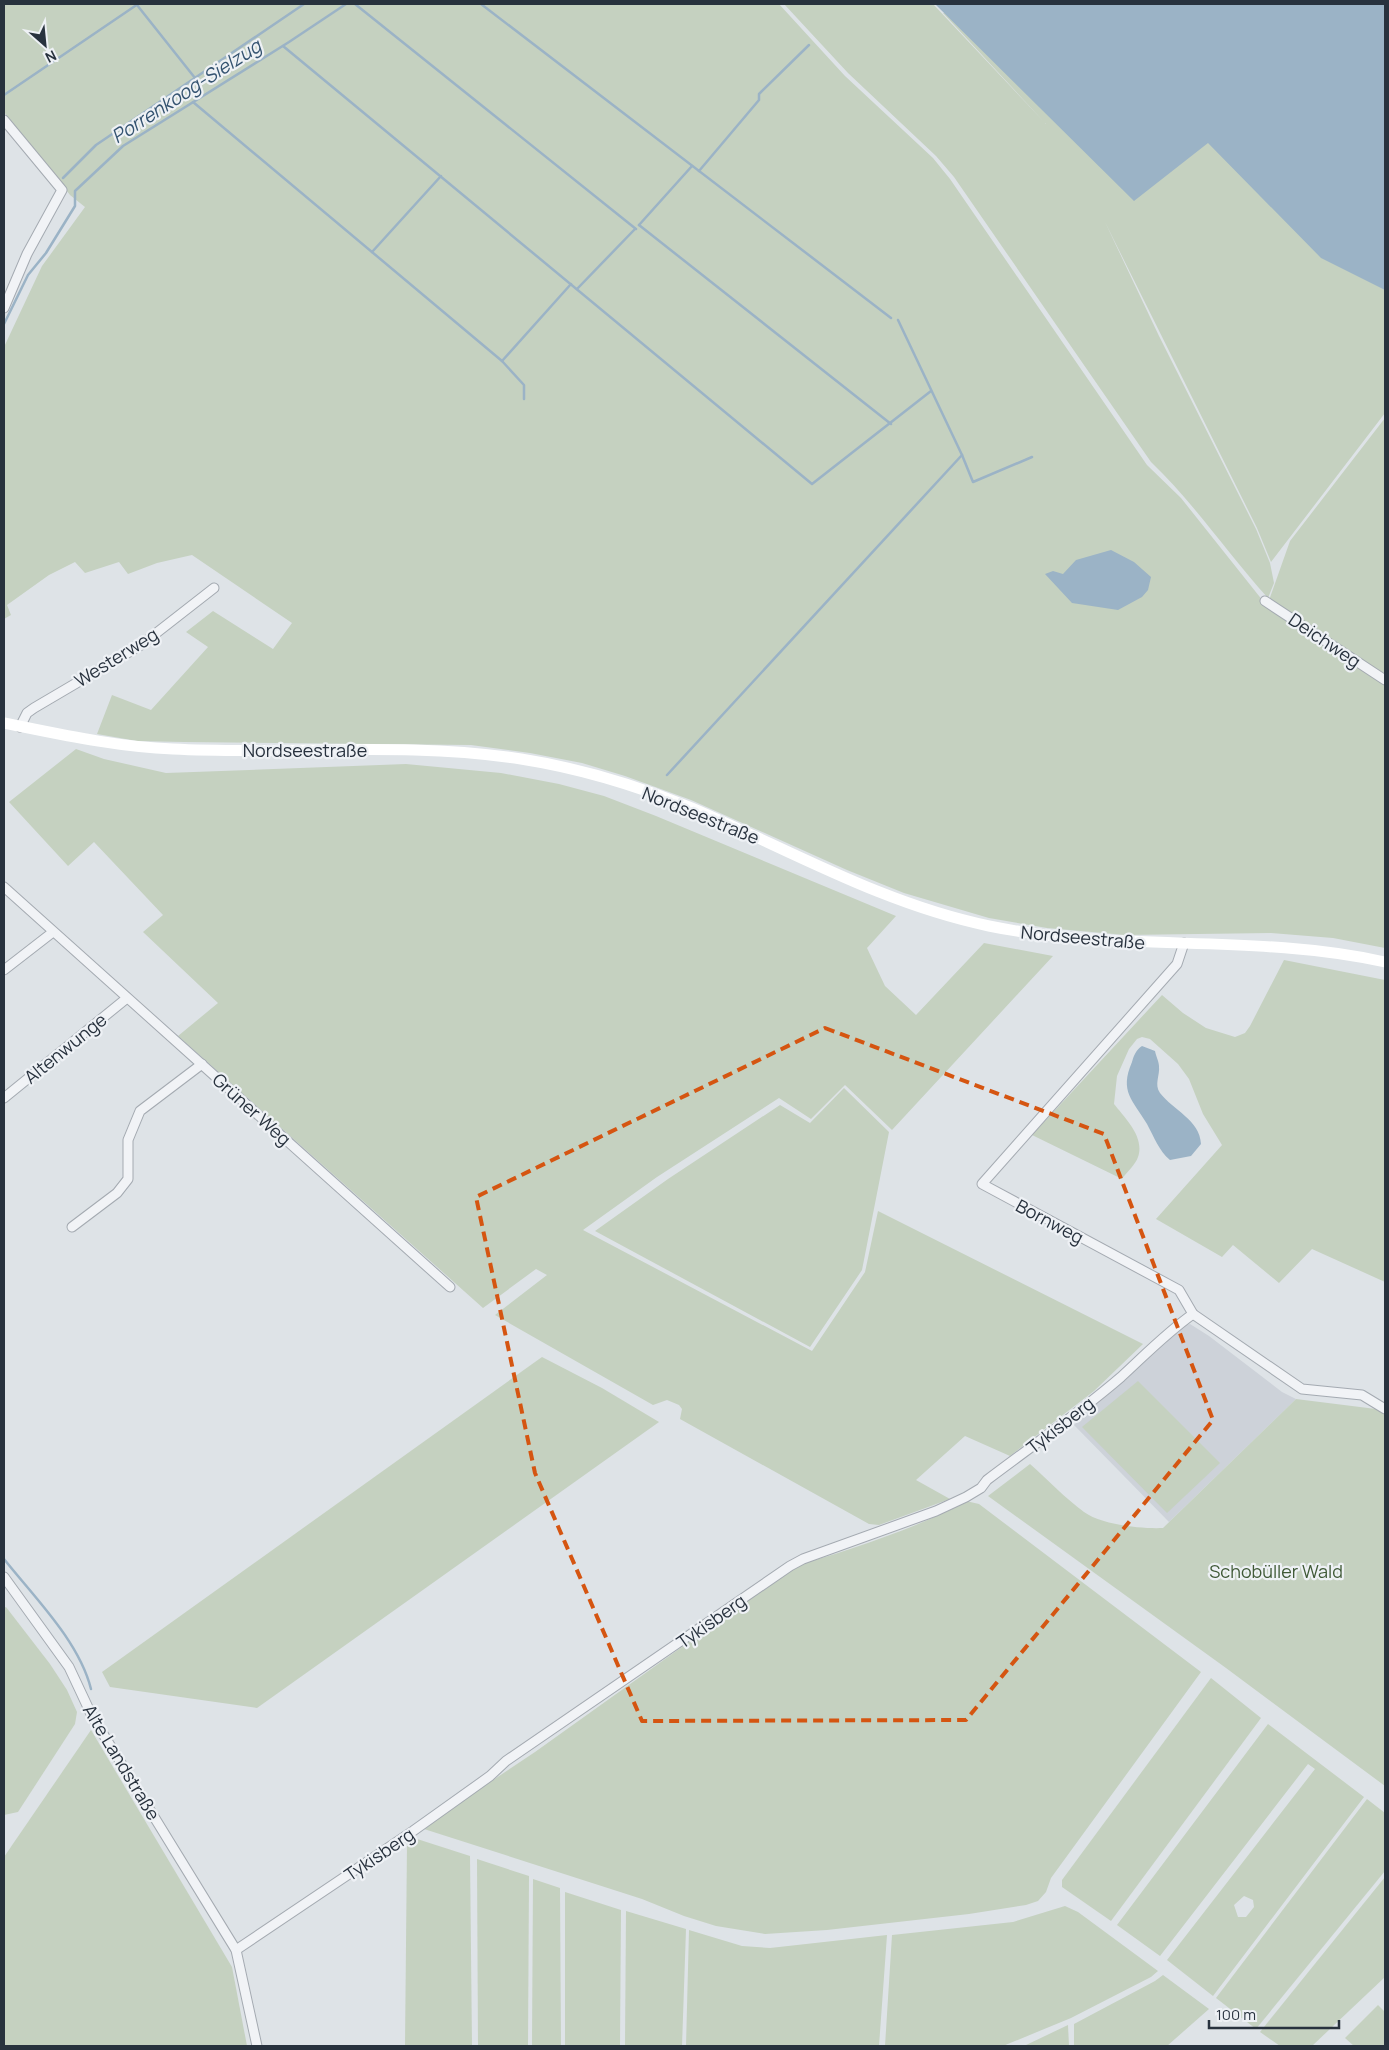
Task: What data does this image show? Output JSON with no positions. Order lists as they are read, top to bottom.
{
  "streets": {
    "main road": ["Nordseestraße"],
    "street": [
      "Deichweg",
      "Westerweg",
      "Altenwunge",
      "Grüner Weg",
      "Bornweg",
      "Tykisberg",
      "Alte Landstraße"
    ]
  },
  "crossings": [
    ["Westerweg", "Nordseestraße"],
    ["Nordseestraße", "Bornweg"],
    ["Altenwunge", "Grüner Weg"],
    ["Bornweg", "Tykisberg"],
    ["Tykisberg", "Alte Landstraße"]
  ],
  "water": ["Porrenkoog-Sielzug"],
  "parks": ["Schobüller Wald"],
  "scale_bar": "100 m",
  "north": "bottom right"
}
